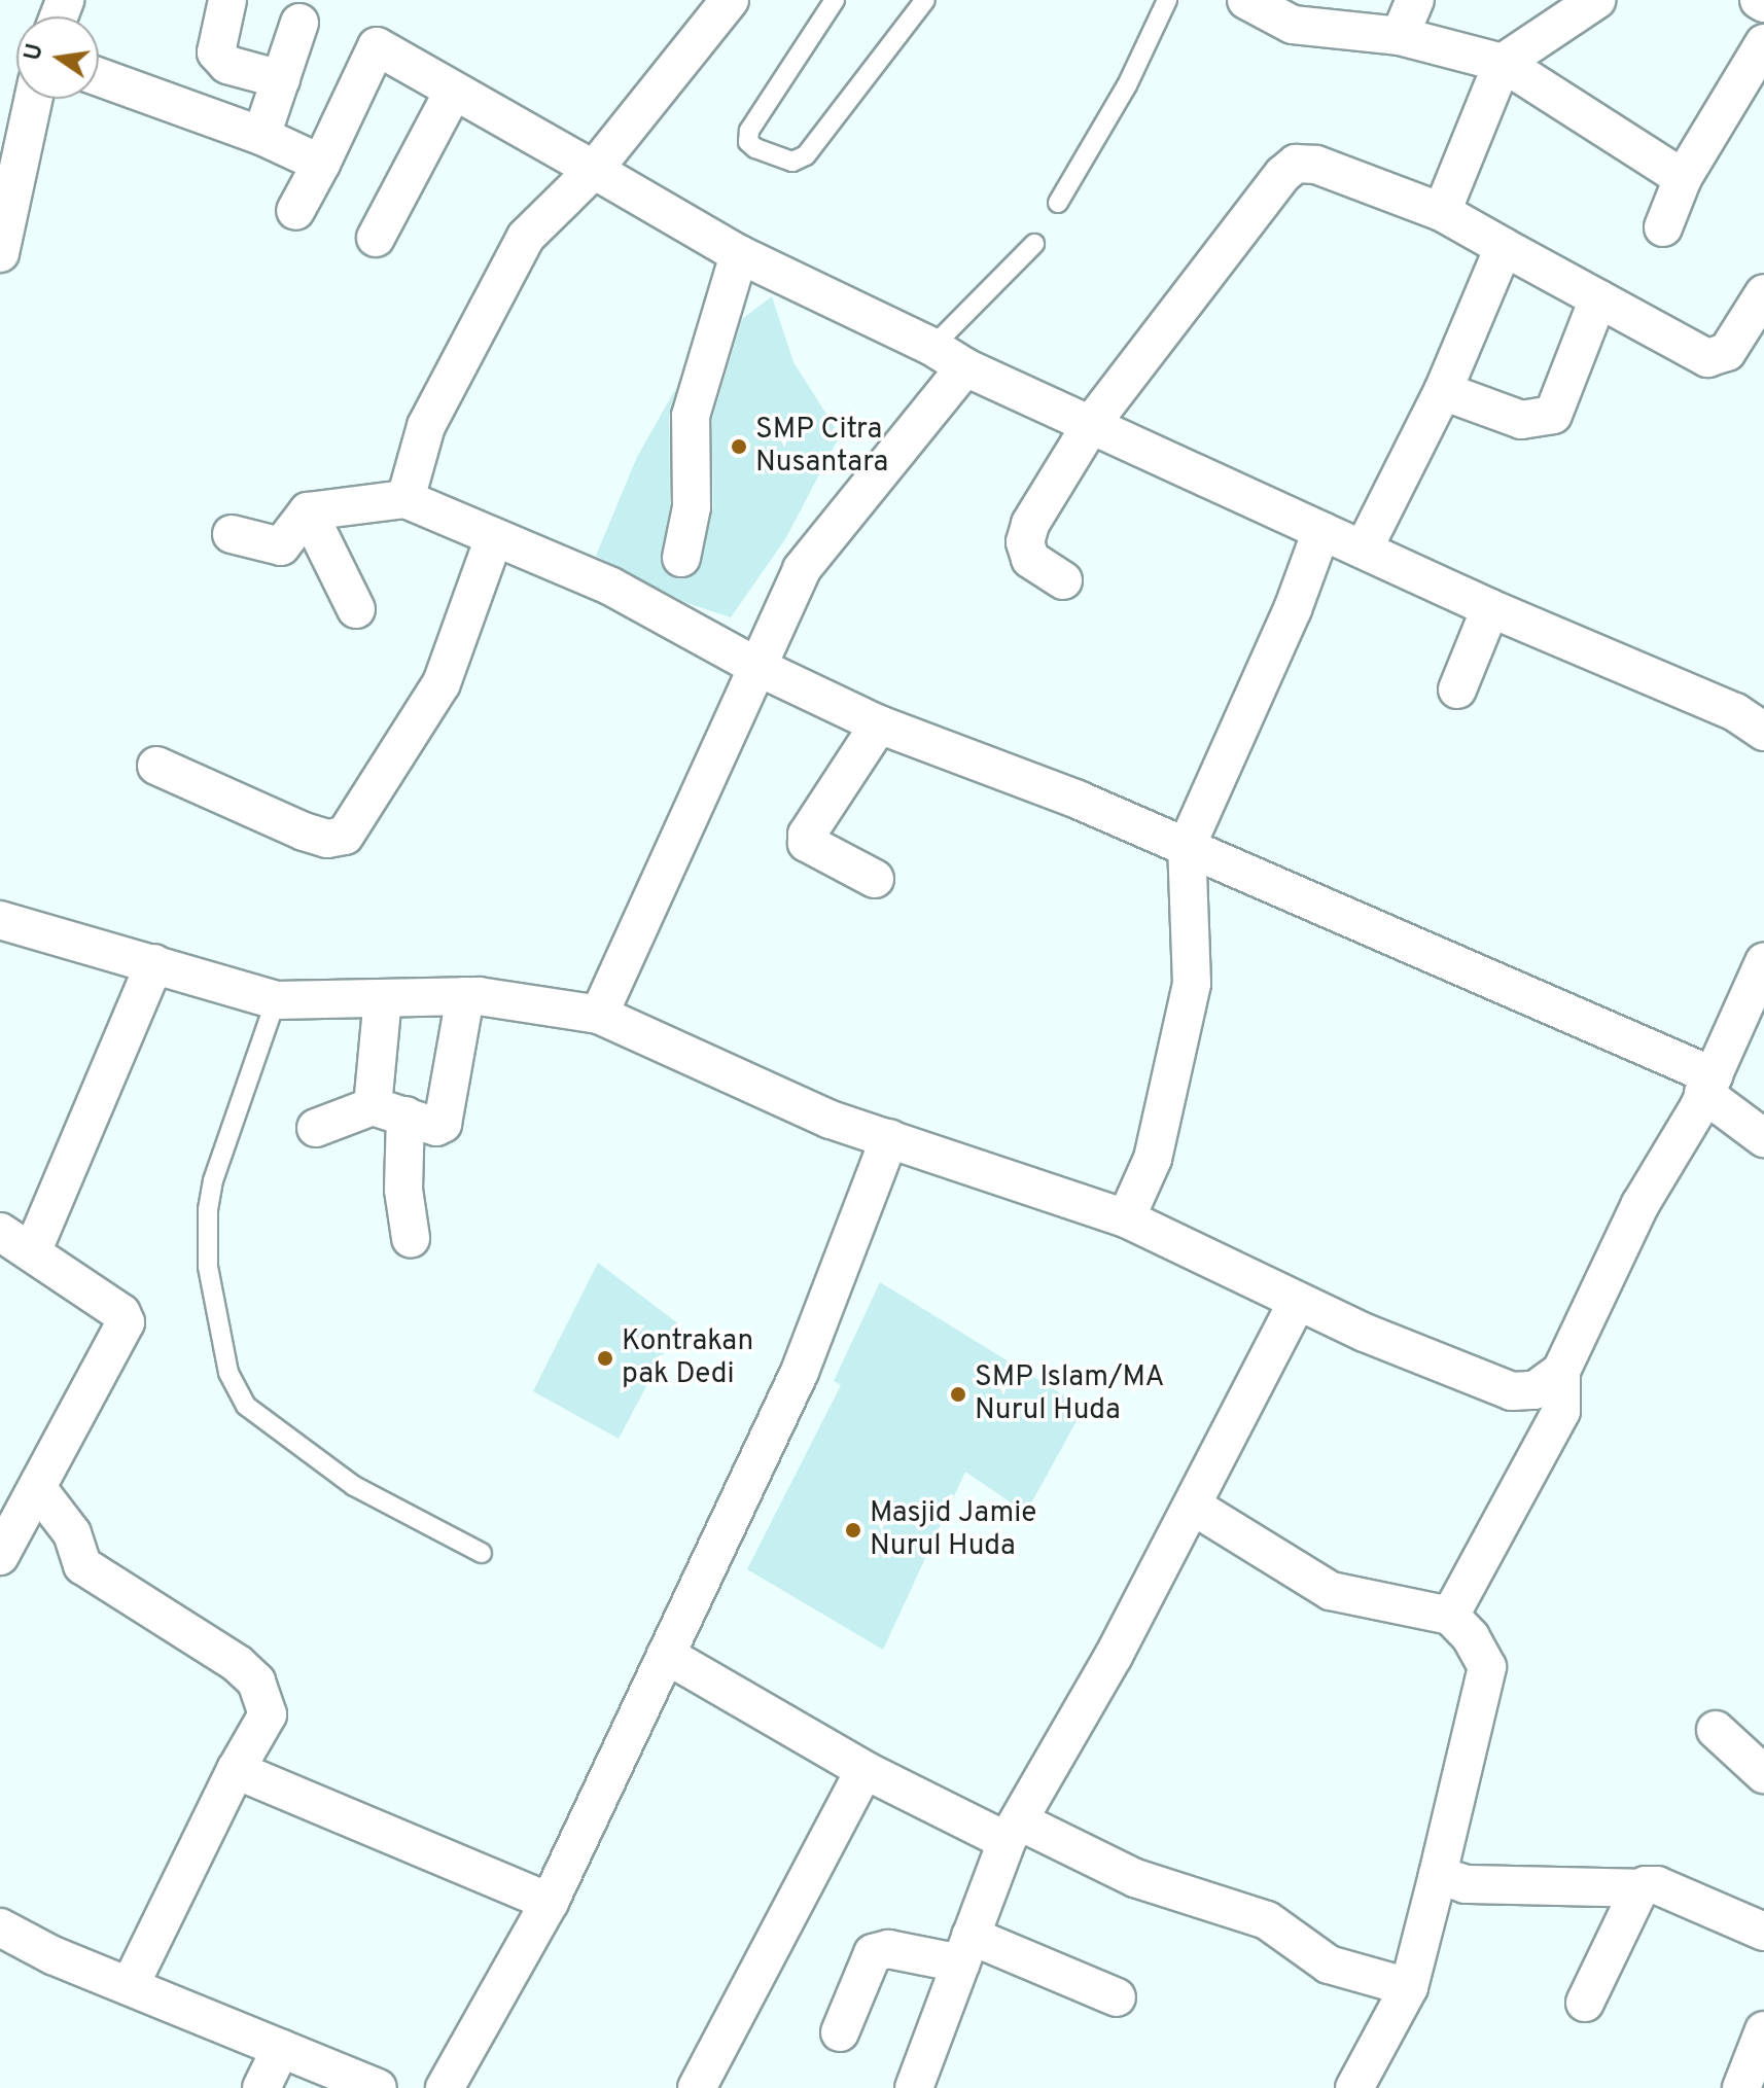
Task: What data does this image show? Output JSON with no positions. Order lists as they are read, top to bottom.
{
  "places": [
    "SMP Citra Nusantara",
    "Kontrakan pak Dedi",
    "SMP Islam/MA Nurul Huda",
    "Masjid Jamie Nurul Huda"
  ],
  "north": "left"
}
